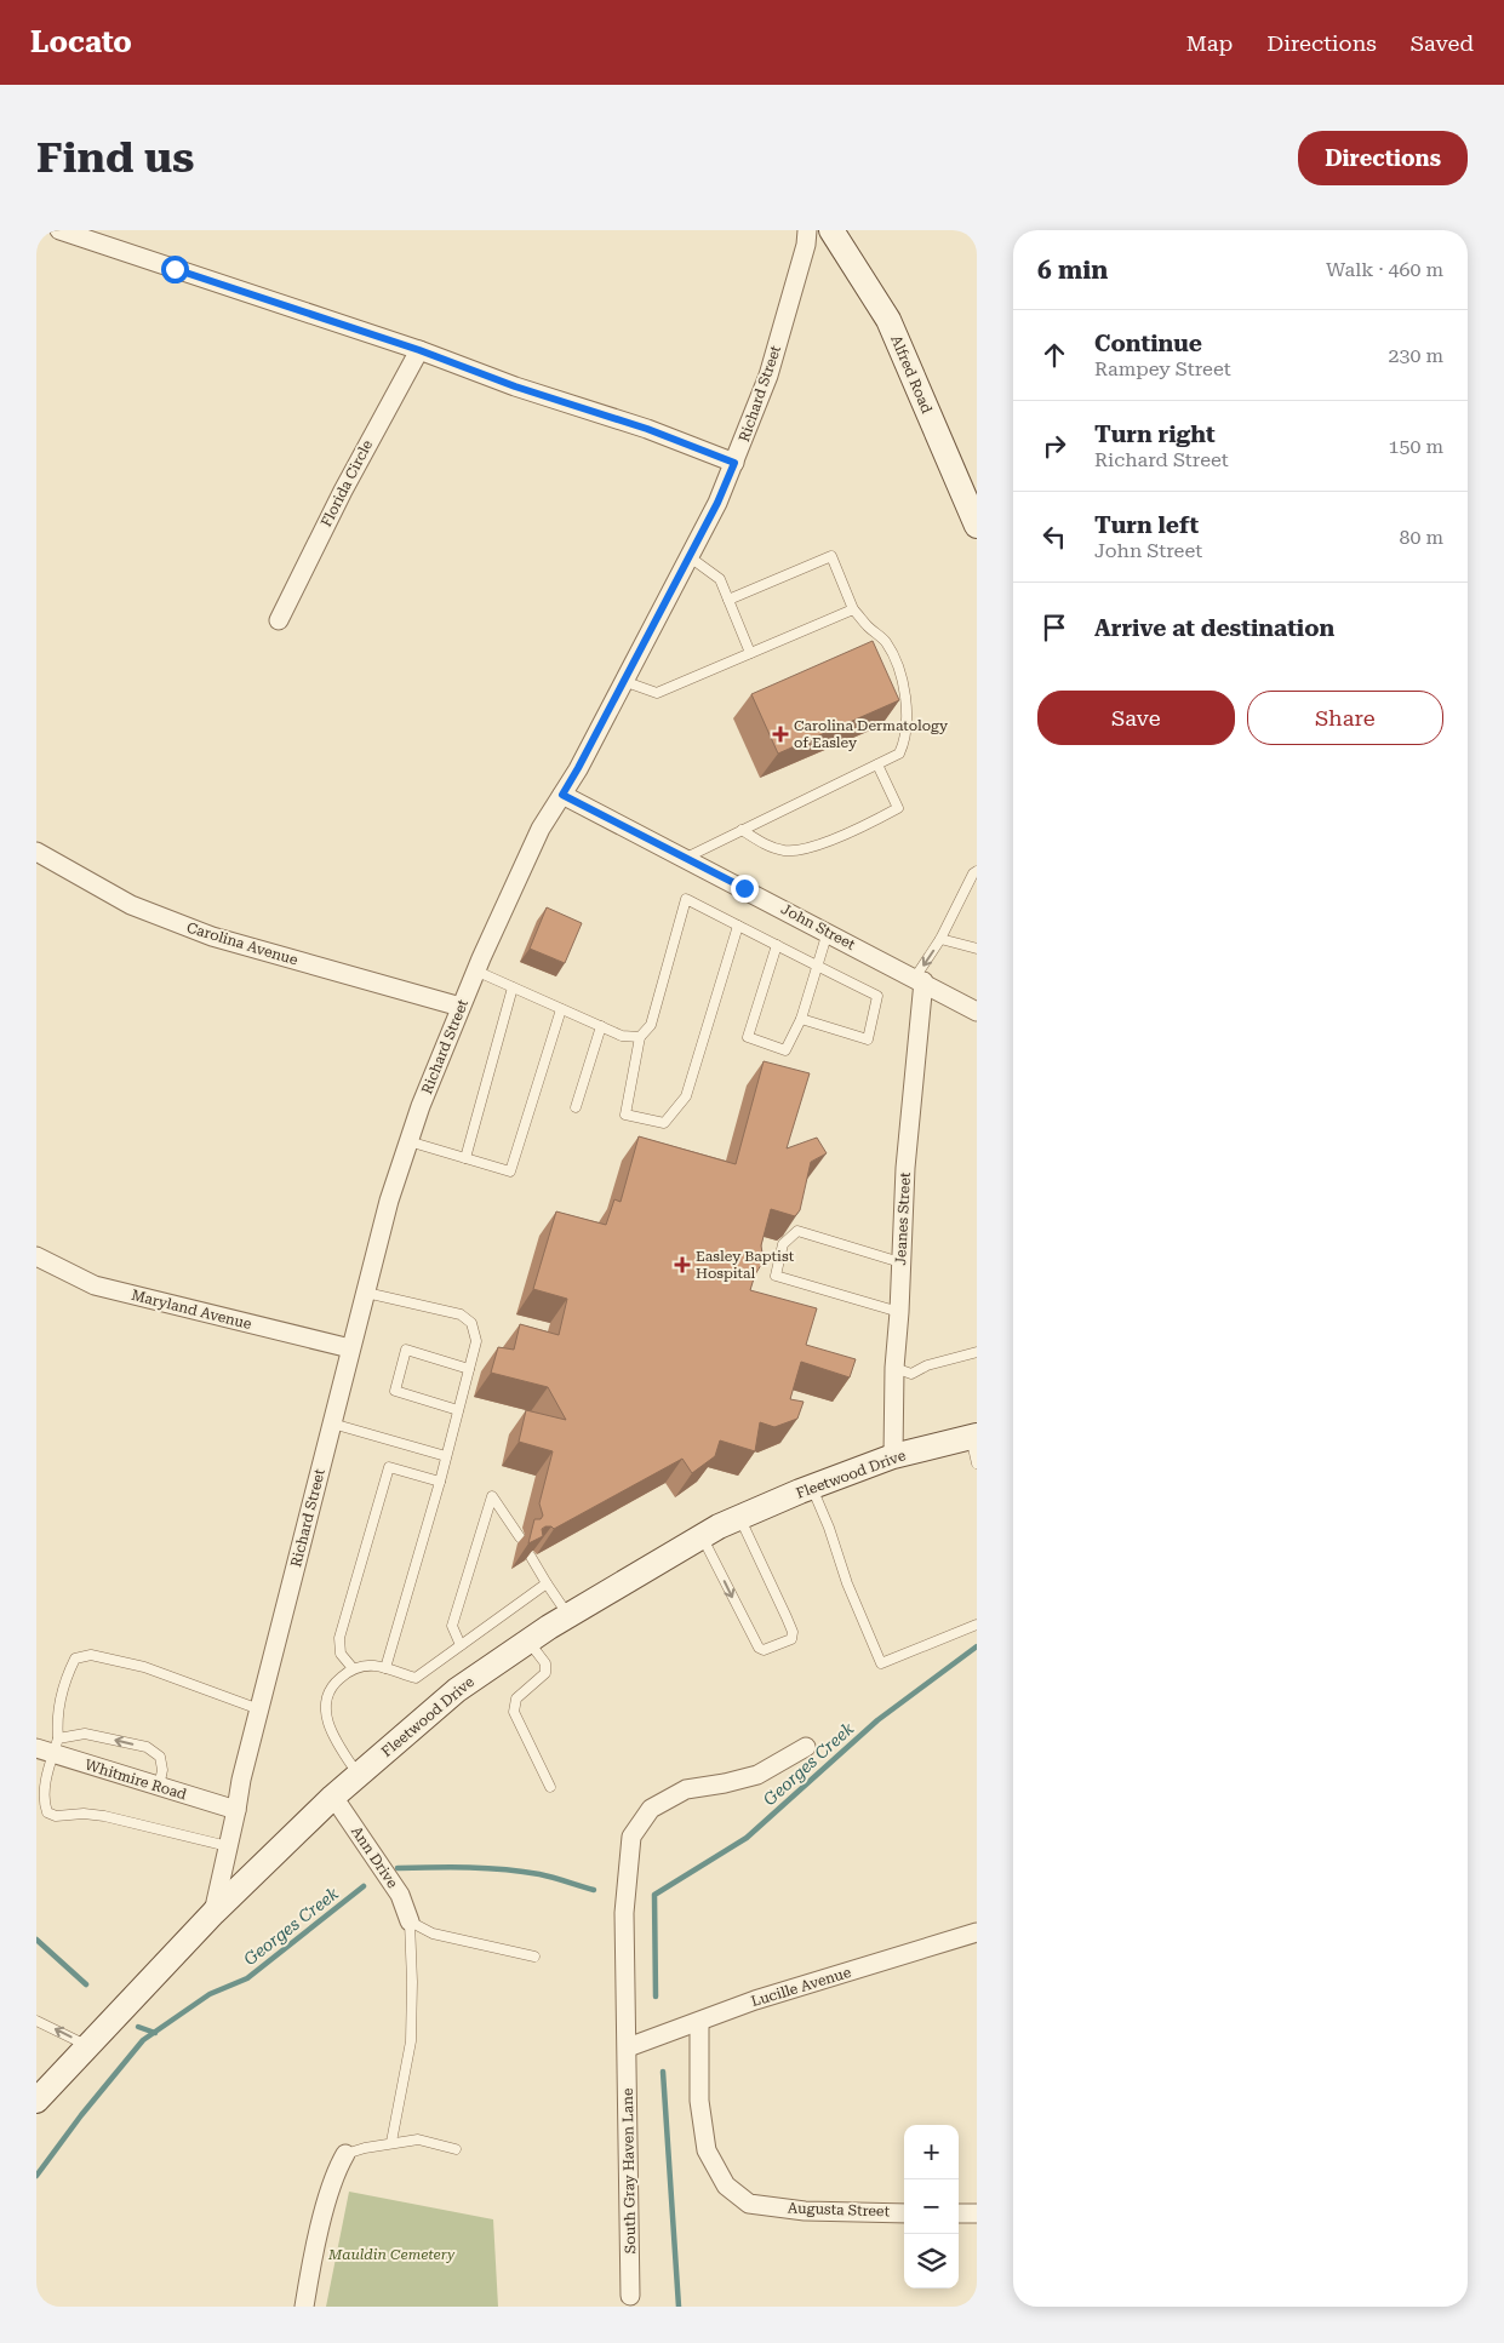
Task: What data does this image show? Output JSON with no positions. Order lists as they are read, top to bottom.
{
  "streets": {
    "street": [
      "Alfred Road",
      "Richard Street",
      "Florida Circle",
      "John Street",
      "Carolina Avenue",
      "Jeanes Street",
      "Maryland Avenue",
      "Fleetwood Drive",
      "Whitmire Road",
      "Ann Drive",
      "Lucille Avenue",
      "South Gray Haven Lane",
      "Augusta Street"
    ]
  },
  "crossings": [
    ["Richard Street", "John Street"],
    ["Richard Street", "Carolina Avenue"],
    ["Richard Street", "Maryland Avenue"],
    ["Richard Street", "Fleetwood Drive"],
    ["Richard Street", "Whitmire Road"],
    ["John Street", "Jeanes Street"],
    ["Jeanes Street", "Fleetwood Drive"],
    ["Fleetwood Drive", "Ann Drive"],
    ["Lucille Avenue", "South Gray Haven Lane"],
    ["Lucille Avenue", "Augusta Street"]
  ],
  "water": ["Georges Creek"],
  "parks": ["Mauldin Cemetery"],
  "places": {
    "health": ["Carolina Dermatology of Easley", "Easley Baptist Hospital"]
  },
  "page": {
    "header": "Locato",
    "nav": ["Map", "Directions", "Saved"],
    "buttons": [
      "Directions",
      ["Save", "Share"]
    ],
    "title": "Find us",
    "heading": ["6 min", "Walk · 460 m"],
    "list": [
      ["Continue", "Rampey Street", "230 m"],
      ["Turn right", "Richard Street", "150 m"],
      ["Turn left", "John Street", "80 m"],
      "Arrive at destination"
    ],
    "map_buttons": ["+", "−"]
  }
}
